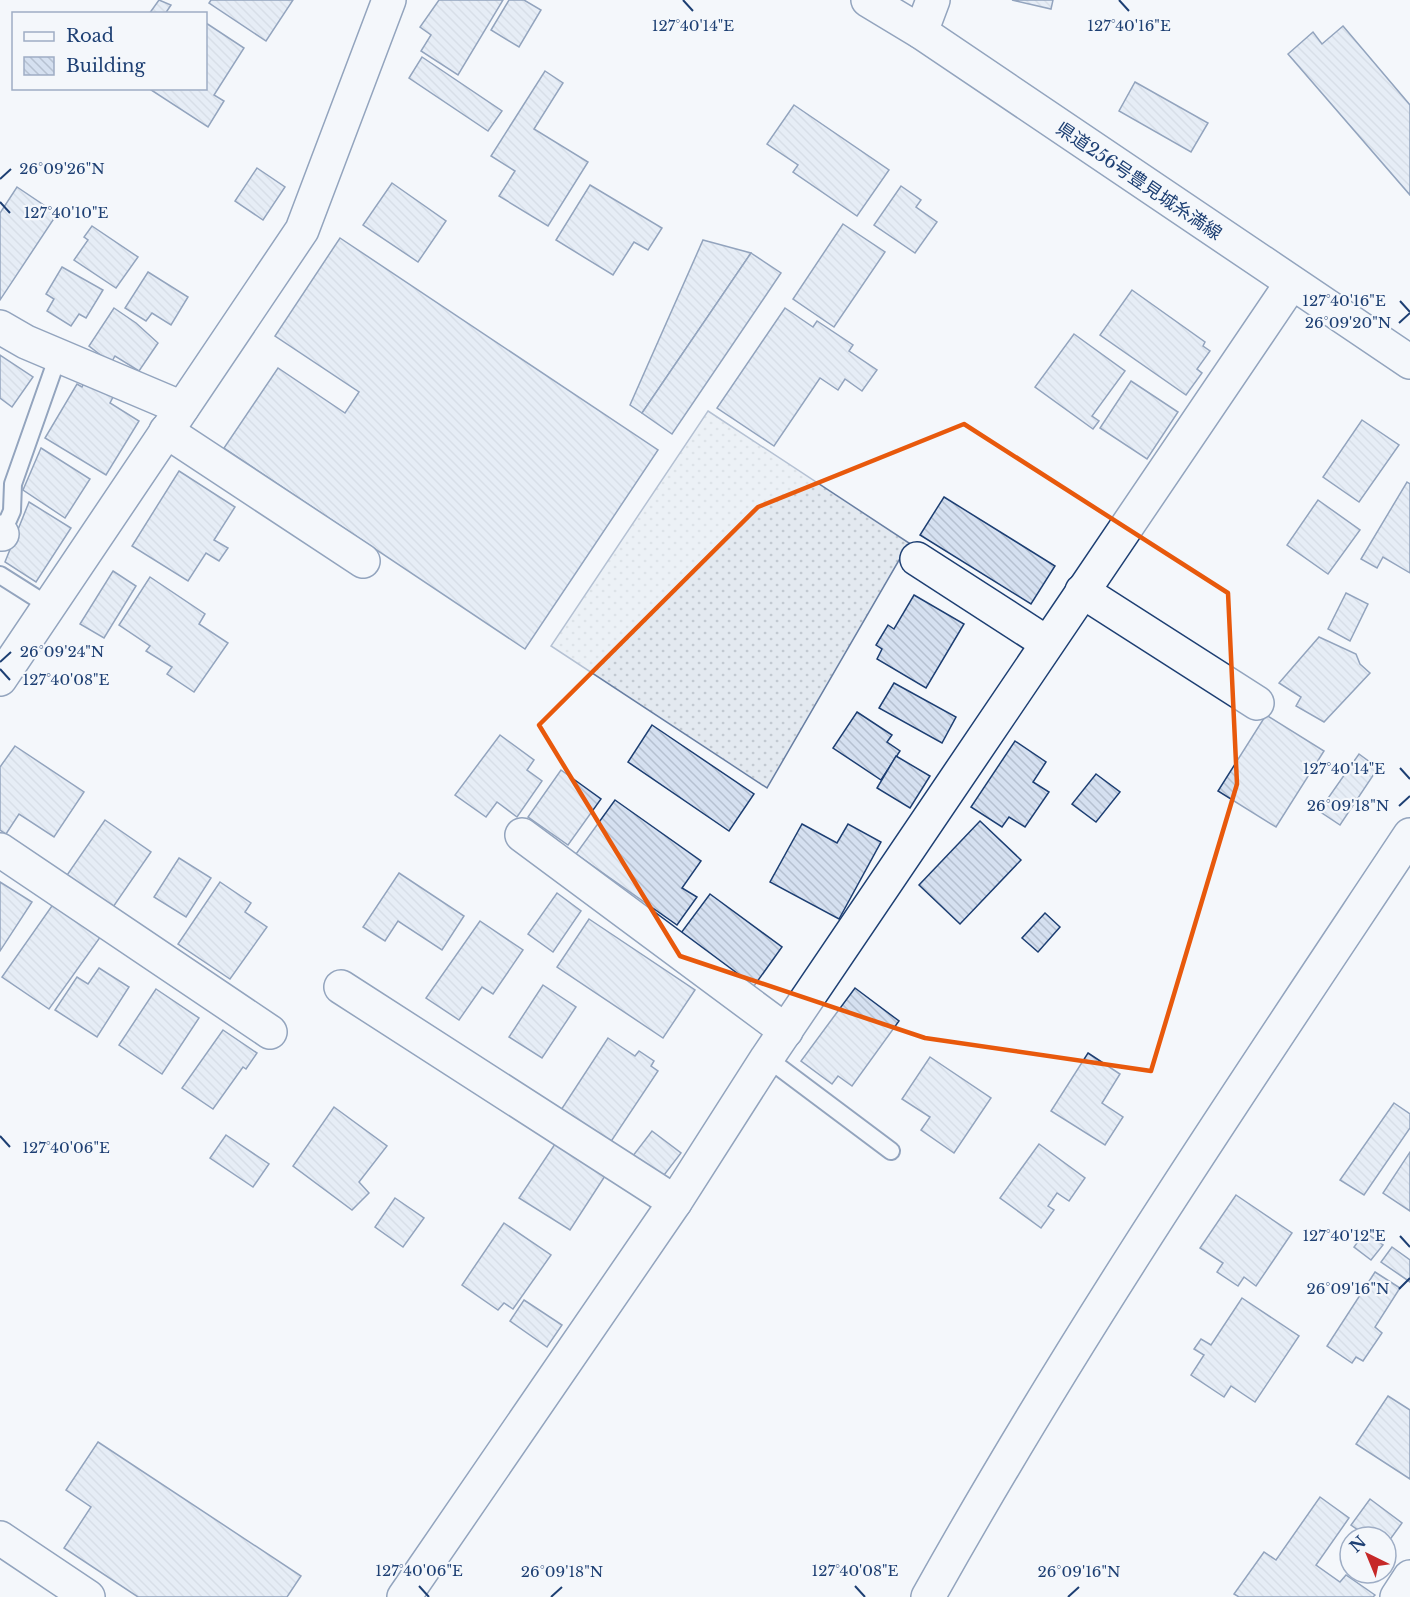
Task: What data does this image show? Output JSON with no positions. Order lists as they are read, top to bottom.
{
  "streets": {
    "street": ["県道256号豊見城糸満線"]
  },
  "legend": ["Road", "Building"],
  "north": "top left",
  "coordinates": [
    "127°40'14\"E",
    "127°40'16\"E",
    "26°09'26\"N",
    "127°40'10\"E",
    "26°09'20\"N",
    "26°09'24\"N",
    "127°40'08\"E",
    "26°09'18\"N",
    "127°40'06\"E",
    "127°40'12\"E",
    "26°09'16\"N"
  ]
}
